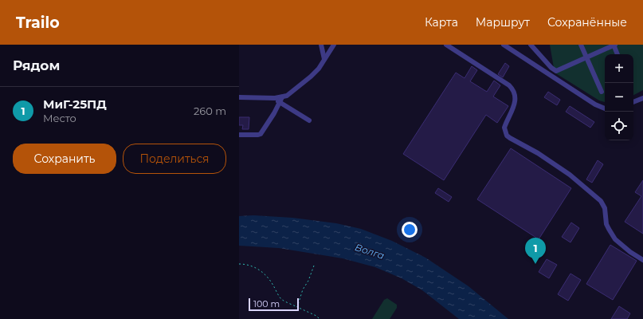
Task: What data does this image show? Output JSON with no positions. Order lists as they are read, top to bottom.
{
  "water": ["Волга"],
  "scale_bar": "100 m",
  "page": {
    "header": "Trailo",
    "nav": ["Карта", "Маршрут", "Сохранённые"],
    "heading": "Рядом",
    "map_buttons": ["+", "−"],
    "list": [
      {
        "mark": "1",
        "name": "МиГ-25ПД",
        "note": "Место",
        "value": "260 m"
      }
    ],
    "buttons": ["Сохранить", "Поделиться"],
    "pins": "1",
    "scale": "100 m"
  }
}
